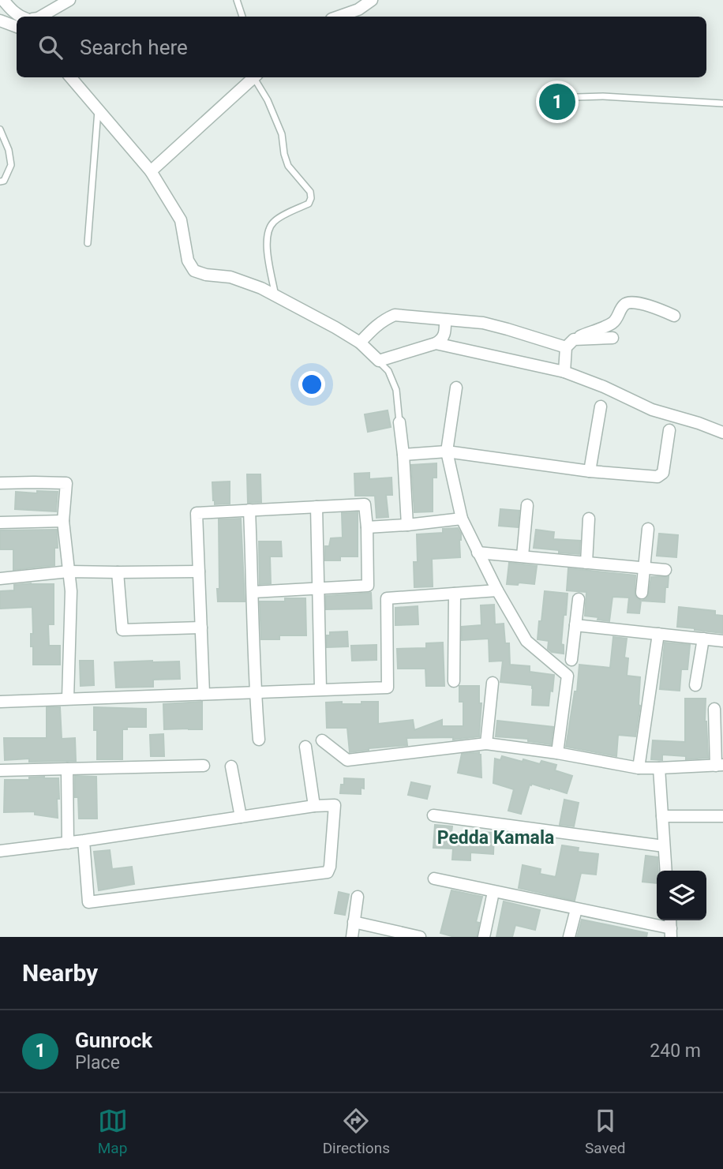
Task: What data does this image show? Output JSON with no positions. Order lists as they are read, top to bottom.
{
  "districts": ["Pedda Kamala"],
  "page": {
    "search": "Search here",
    "pins": "1",
    "heading": "Nearby",
    "list": [
      {
        "mark": "1",
        "name": "Gunrock",
        "note": "Place",
        "value": "240 m"
      }
    ],
    "nav": ["Map", "Directions", "Saved"]
  }
}
